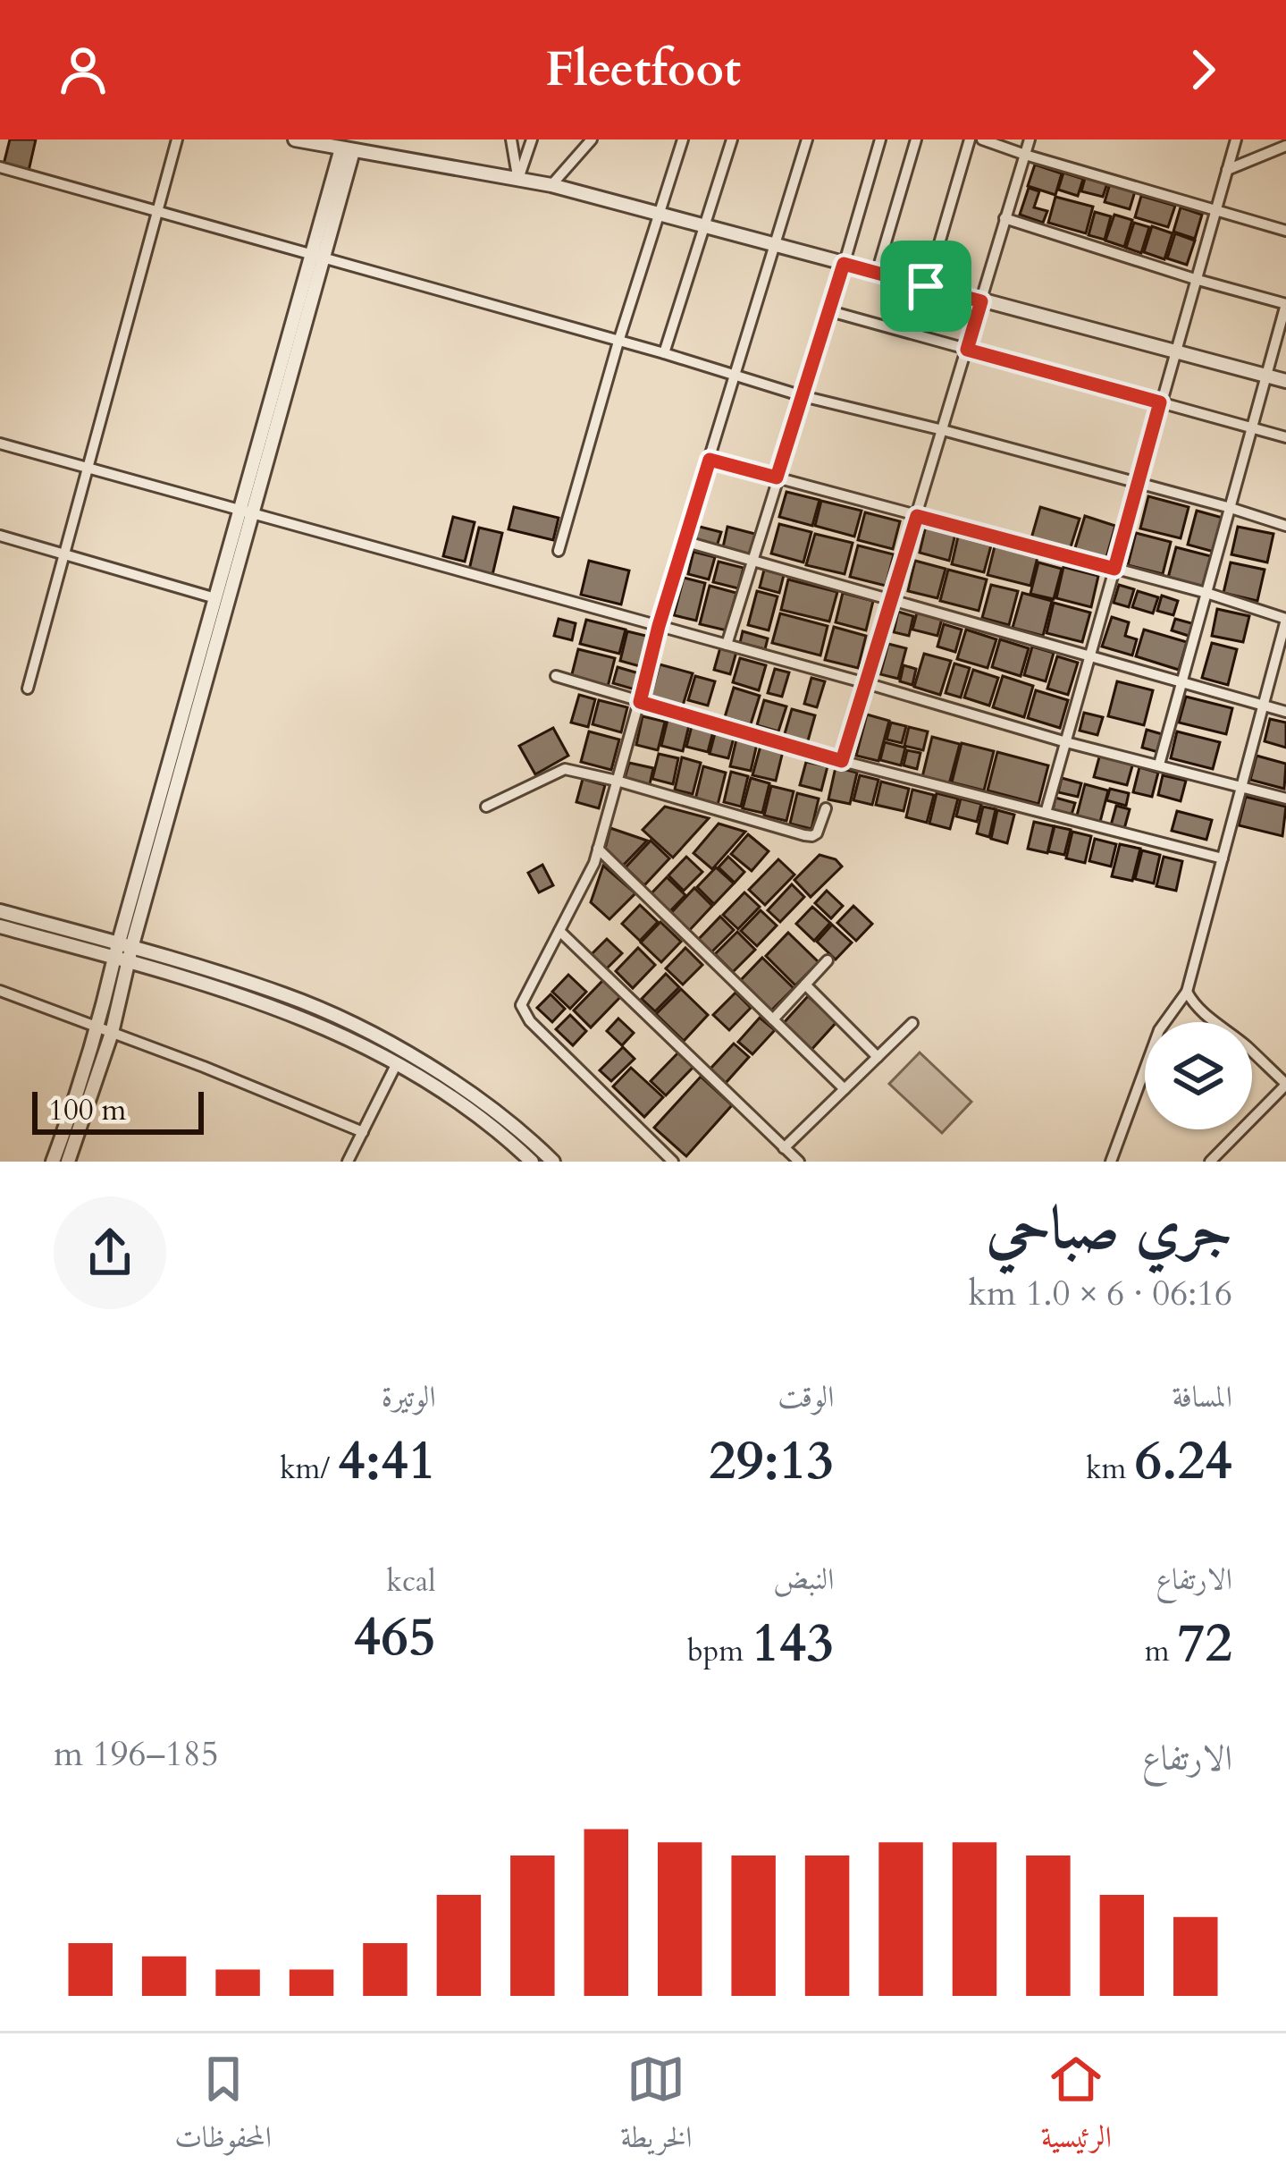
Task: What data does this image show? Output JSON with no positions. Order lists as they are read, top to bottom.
{
  "scale_bar": "100 m",
  "page": {
    "header": "Fleetfoot",
    "scale": "100 m",
    "heading": ["جري صباحي", "06:16 · 6 × 1.0 km"],
    "stats": [
      ["المسافة", "6.24 km"],
      ["الوقت", "29:13"],
      ["الوتيرة", "4:41 /km"],
      ["الارتفاع", "72 m"],
      ["النبض", "143 bpm"],
      ["kcal", "465"]
    ],
    "chart": ["الارتفاع", "185–196 m"],
    "tabs": ["الرئيسية", "الخريطة", "المحفوظات"]
  }
}
